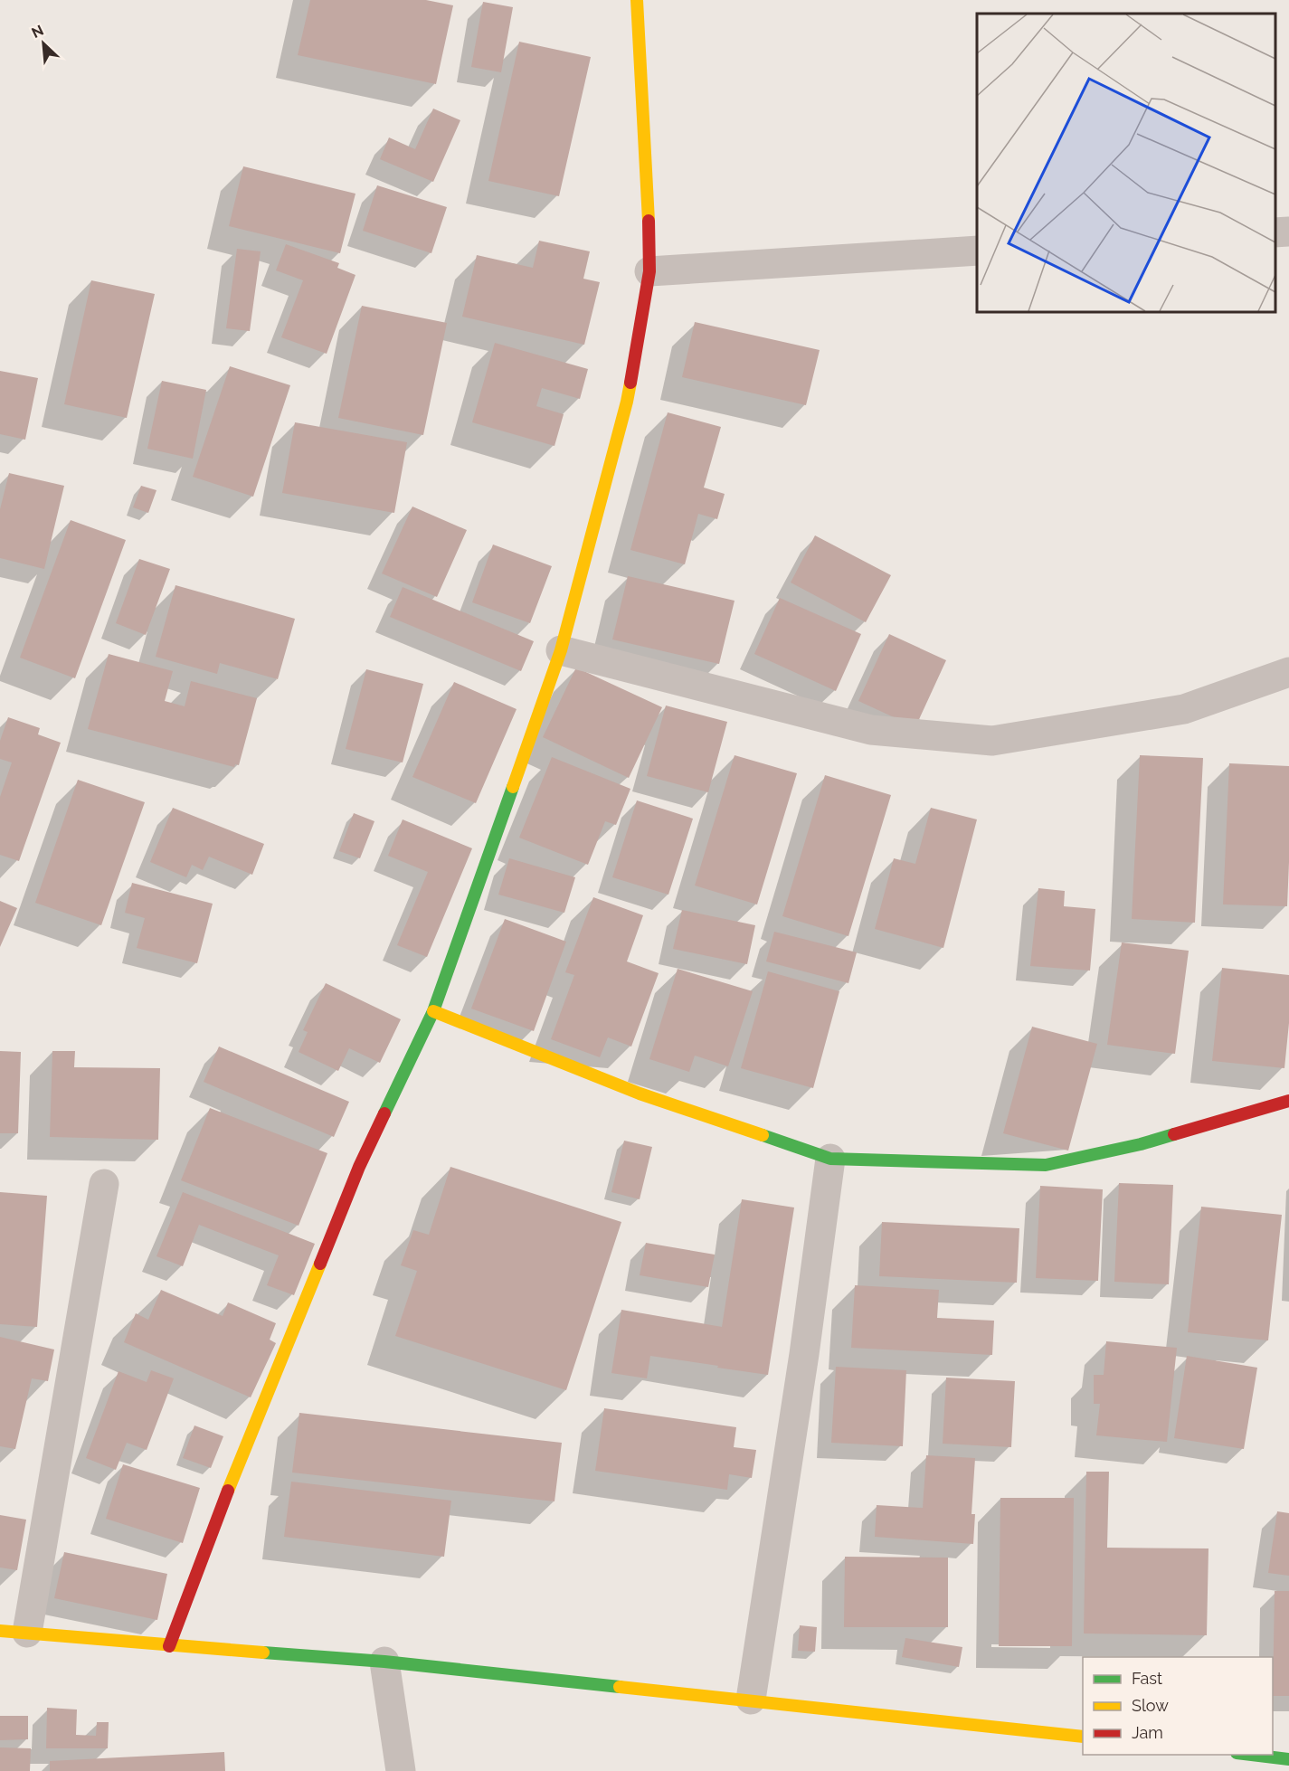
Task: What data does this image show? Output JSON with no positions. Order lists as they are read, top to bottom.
{
  "legend": ["Fast", "Slow", "Jam"],
  "north": "top left"
}
